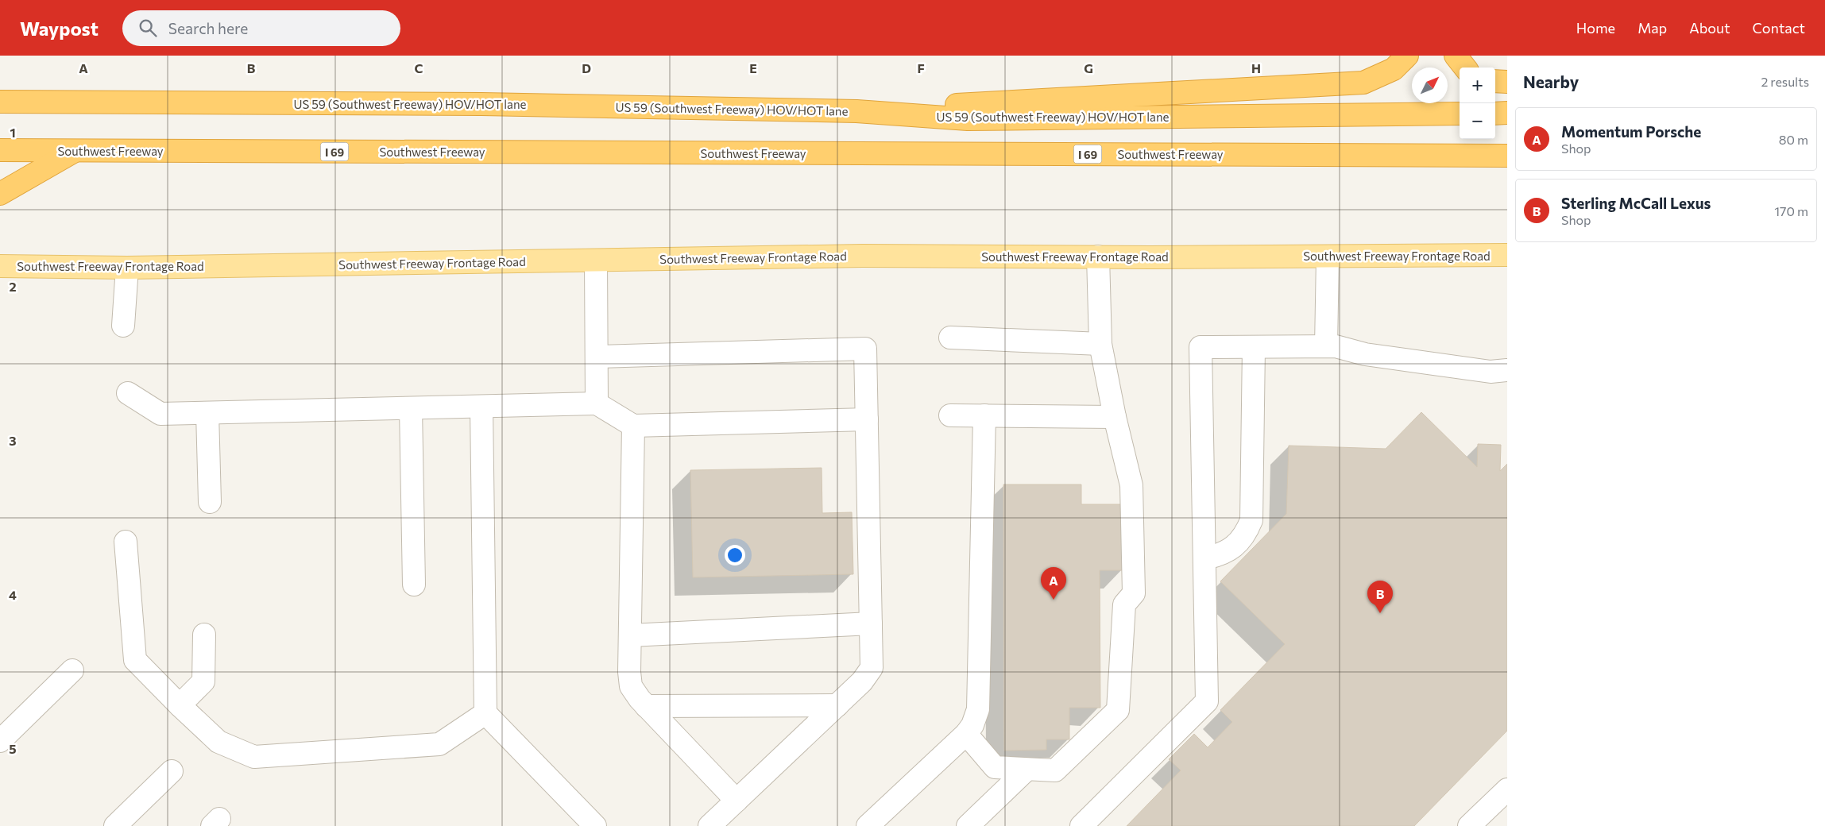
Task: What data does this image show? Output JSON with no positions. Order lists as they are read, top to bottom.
{
  "streets": {
    "highway": ["US 59 (Southwest Freeway) HOV/HOT lane", "Southwest Freeway", "I 69"],
    "main road": ["Southwest Freeway Frontage Road"]
  },
  "north": "top right",
  "page": {
    "header": "Waypost",
    "search": "Search here",
    "nav": [
      "Home",
      "Map",
      "About",
      "Contact"
    ],
    "heading": ["Nearby", "2 results"],
    "map_buttons": ["+", "−"],
    "list": [
      {
        "mark": "A",
        "name": "Momentum Porsche",
        "note": "Shop",
        "value": "80 m"
      },
      {
        "mark": "B",
        "name": "Sterling McCall Lexus",
        "note": "Shop",
        "value": "170 m"
      }
    ],
    "pins": ["A", "B"]
  },
  "grid": {
    "columns": [
      "A",
      "B",
      "C",
      "D",
      "E",
      "F",
      "G",
      "H"
    ],
    "rows": [
      "1",
      "2",
      "3",
      "4",
      "5"
    ]
  }
}
